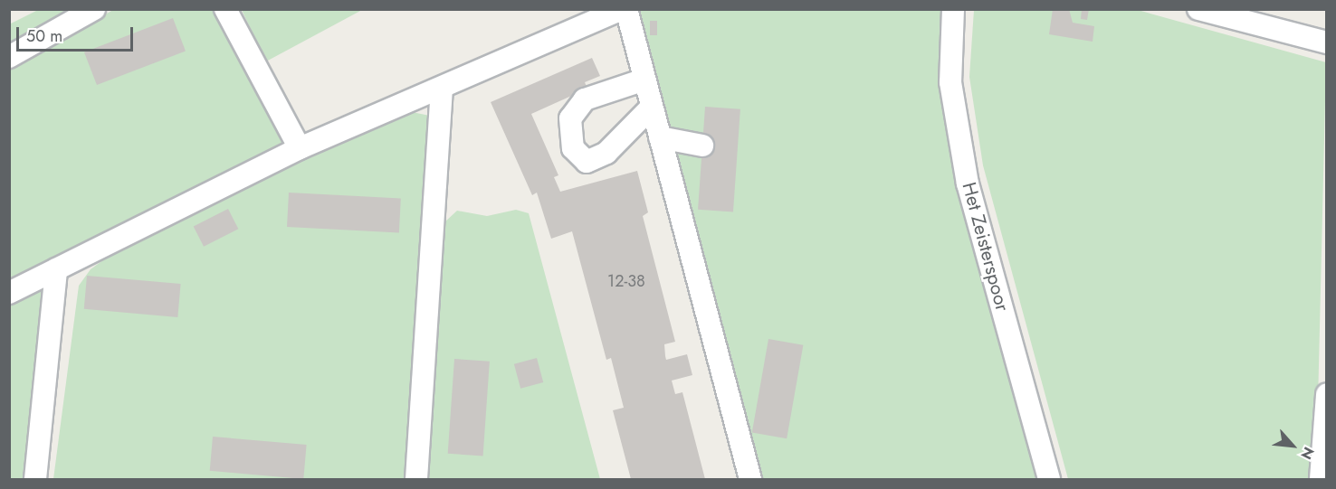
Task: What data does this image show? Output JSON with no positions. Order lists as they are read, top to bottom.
{
  "streets": {
    "street": ["Het Zeisterspoor"]
  },
  "house_numbers": ["12-38"],
  "scale_bar": "50 m",
  "north": "bottom right"
}
